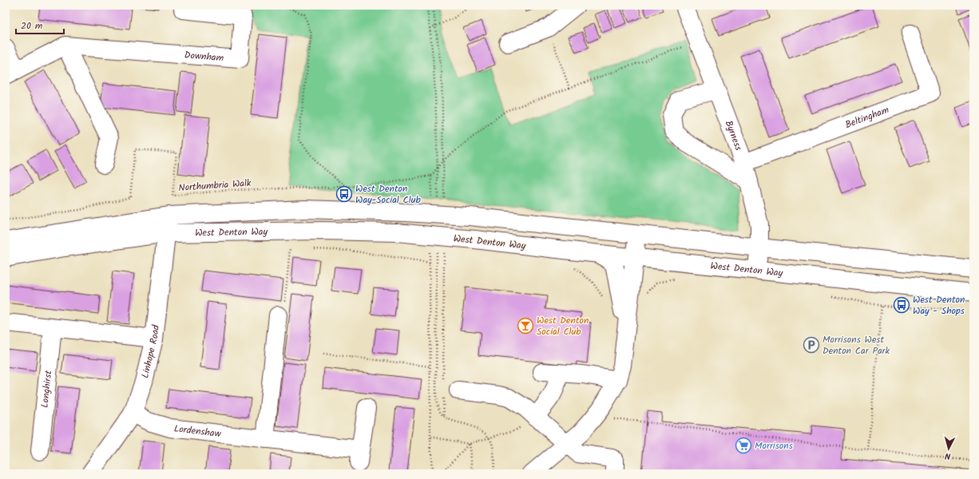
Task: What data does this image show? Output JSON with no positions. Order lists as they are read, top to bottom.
{
  "streets": {
    "street": [
      "Downham",
      "Beltingham",
      "Byrness",
      "West Denton Way",
      "Linhope Road",
      "Longhirst",
      "Lordenshaw"
    ],
    "path": ["Northumbria Walk"]
  },
  "crossings": [
    ["Beltingham", "Byrness"],
    ["Byrness", "West Denton Way"],
    ["West Denton Way", "Linhope Road"],
    ["Linhope Road", "Lordenshaw"]
  ],
  "places": {
    "bus stop": ["West Denton Way-Social Club", "West Denton Way - Shops"],
    "bar": ["West Denton Social Club"],
    "parking": ["Morrisons West Denton Car Park"],
    "supermarket": ["Morrisons"]
  },
  "scale_bar": "20 m",
  "north": "bottom"
}
